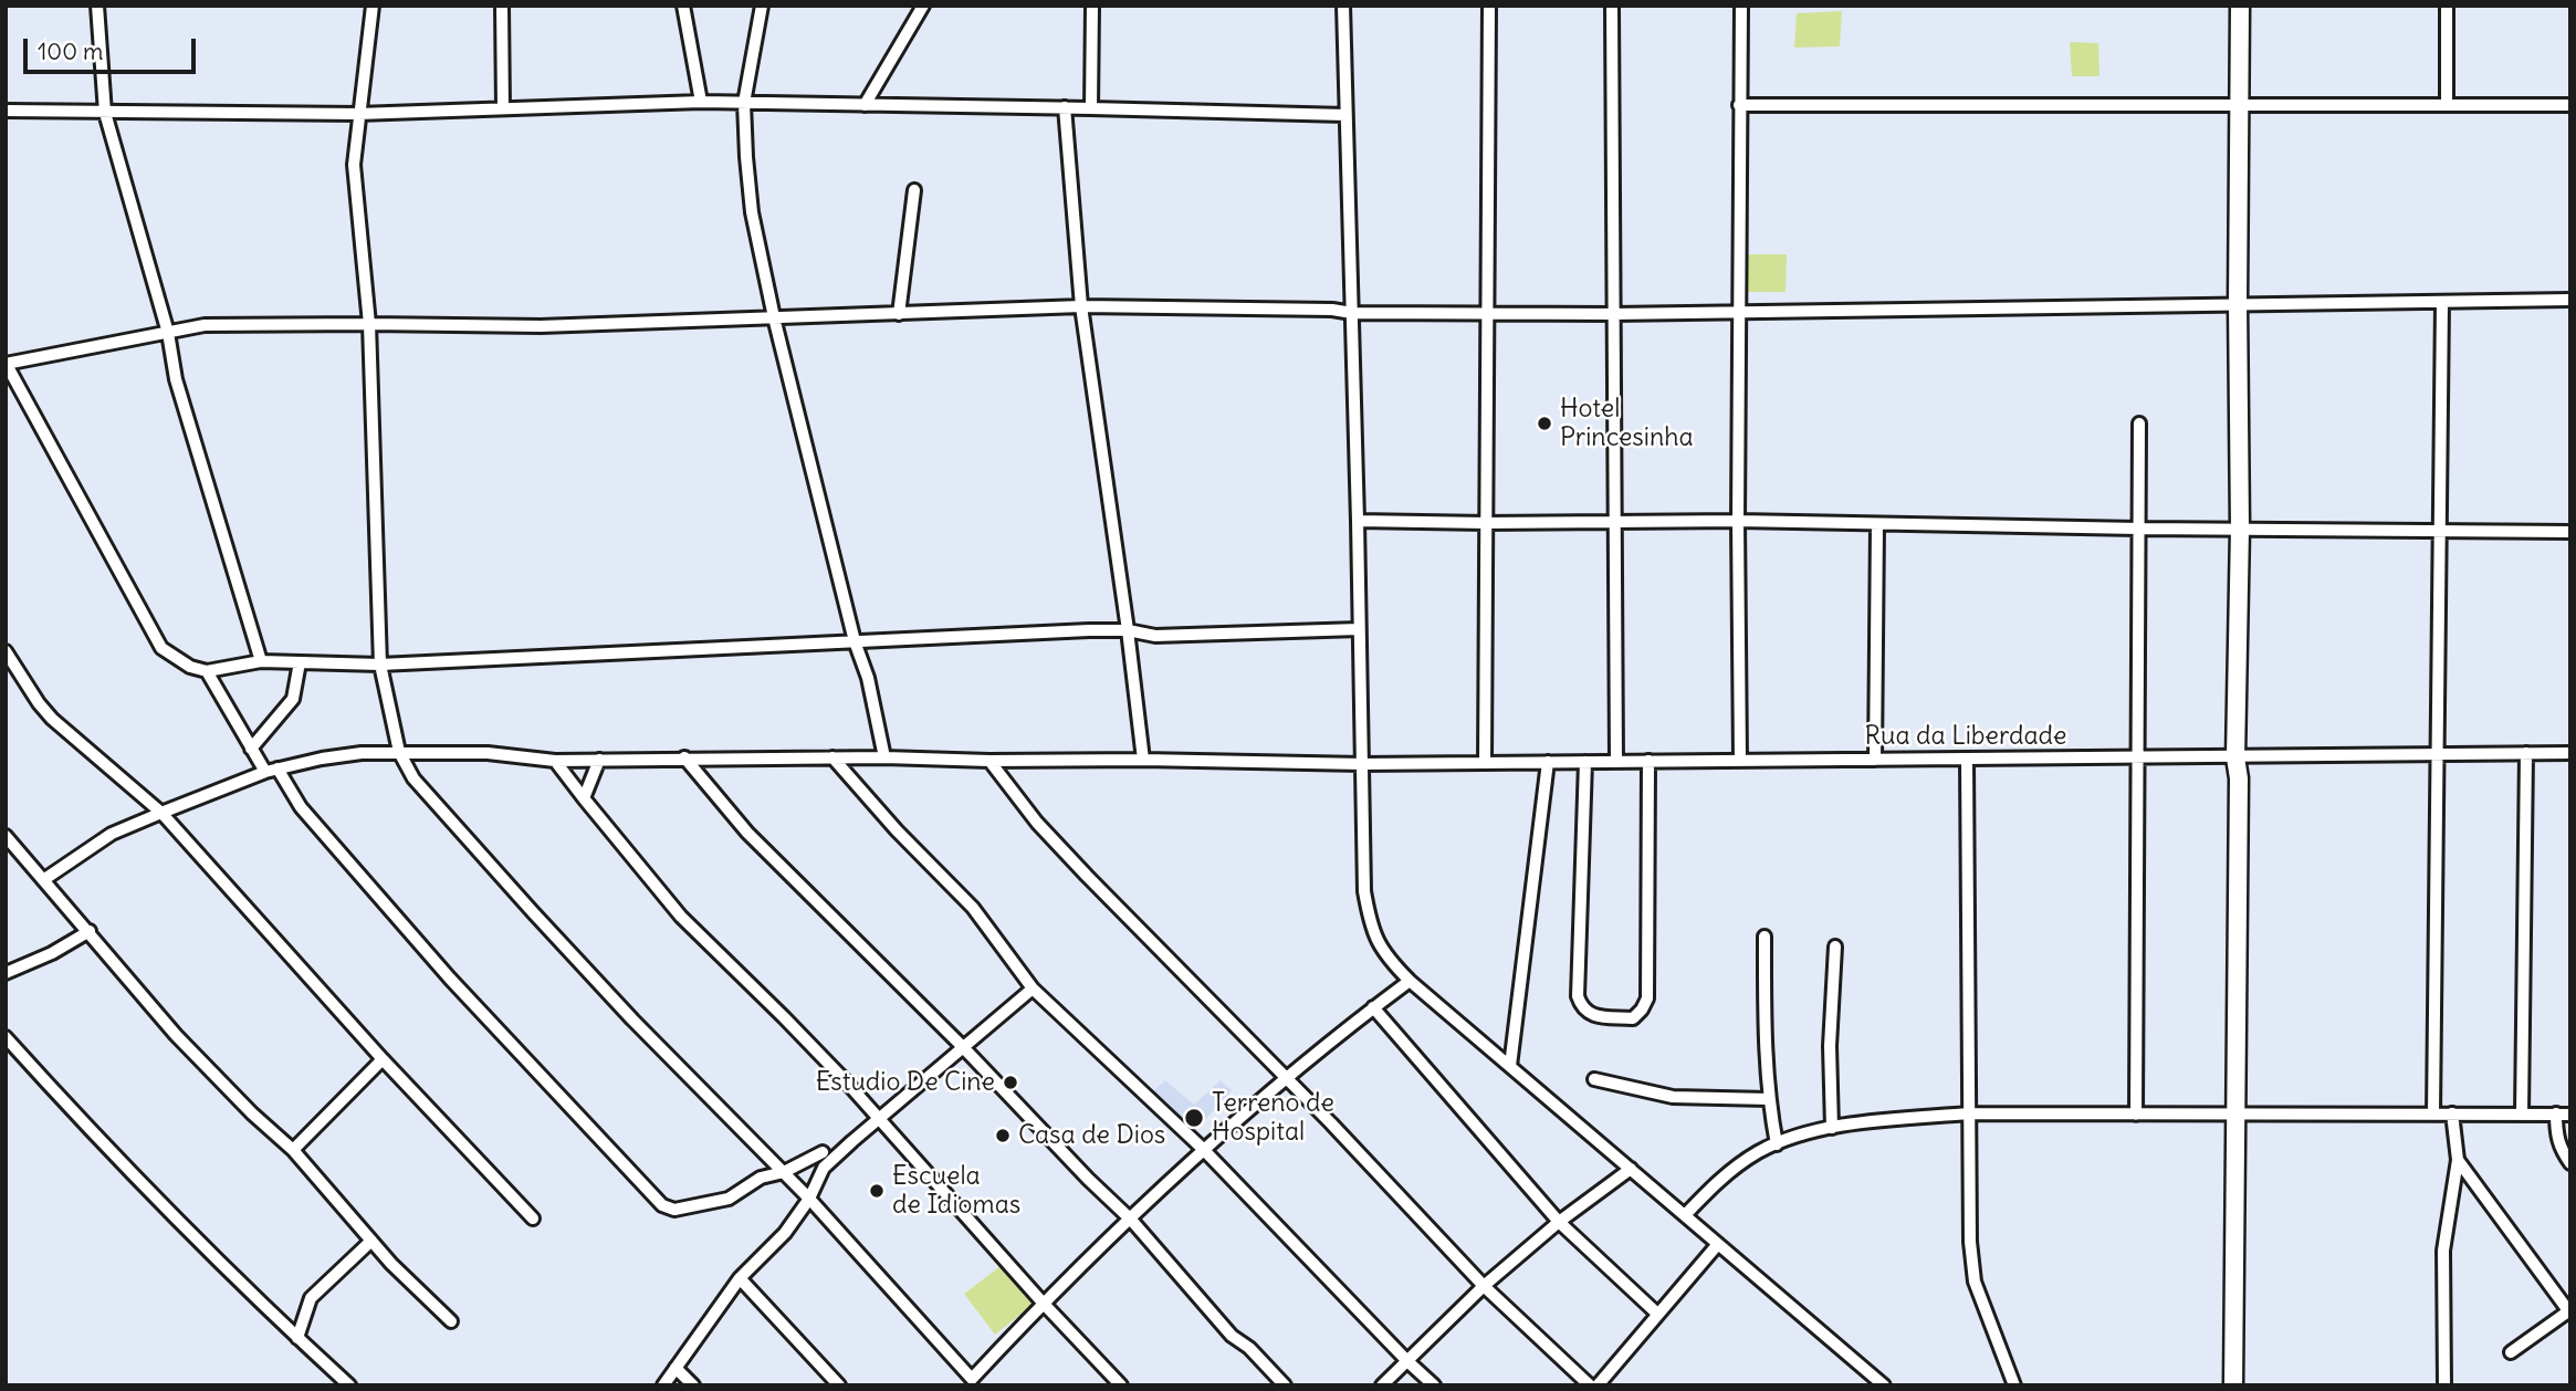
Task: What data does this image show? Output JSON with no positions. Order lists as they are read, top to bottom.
{
  "streets": {
    "street": ["Rua da Liberdade"]
  },
  "places": [
    "Hotel Princesinha",
    "Estudio De Cine",
    "Terreno de Hospital",
    "Casa de Dios",
    "Escuela de Idiomas"
  ],
  "scale_bar": "100 m"
}
